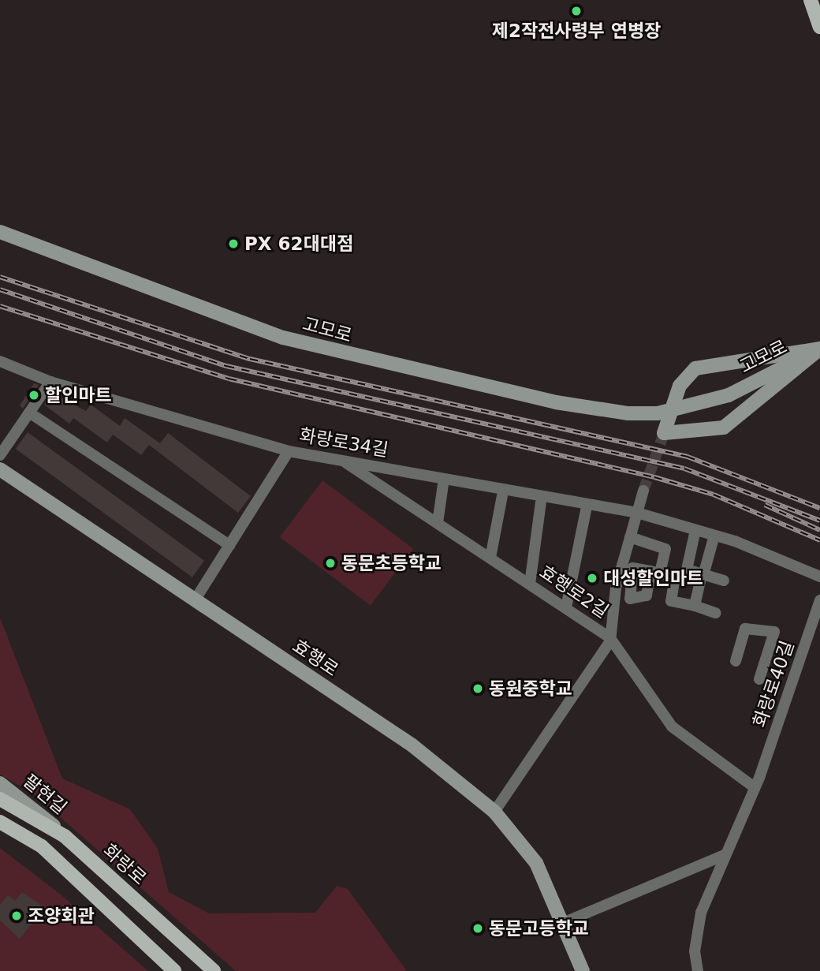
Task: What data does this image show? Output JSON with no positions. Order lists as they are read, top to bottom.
{
  "streets": {
    "main road": [
      "고모로",
      "효행로",
      "팔현길",
      "화랑로"
    ],
    "street": ["화랑로34길", "효행로2길", "화랑로40길"]
  },
  "crossings": [
    ["화랑로34길", "효행로2길"],
    ["효행로2길", "화랑로40길"],
    ["팔현길", "화랑로"]
  ],
  "places": [
    "제2작전사령부 연병장",
    "PX 62대대점",
    "할인마트",
    "동문초등학교",
    "대성할인마트",
    "동원중학교",
    "조양회관",
    "동문고등학교"
  ]
}
